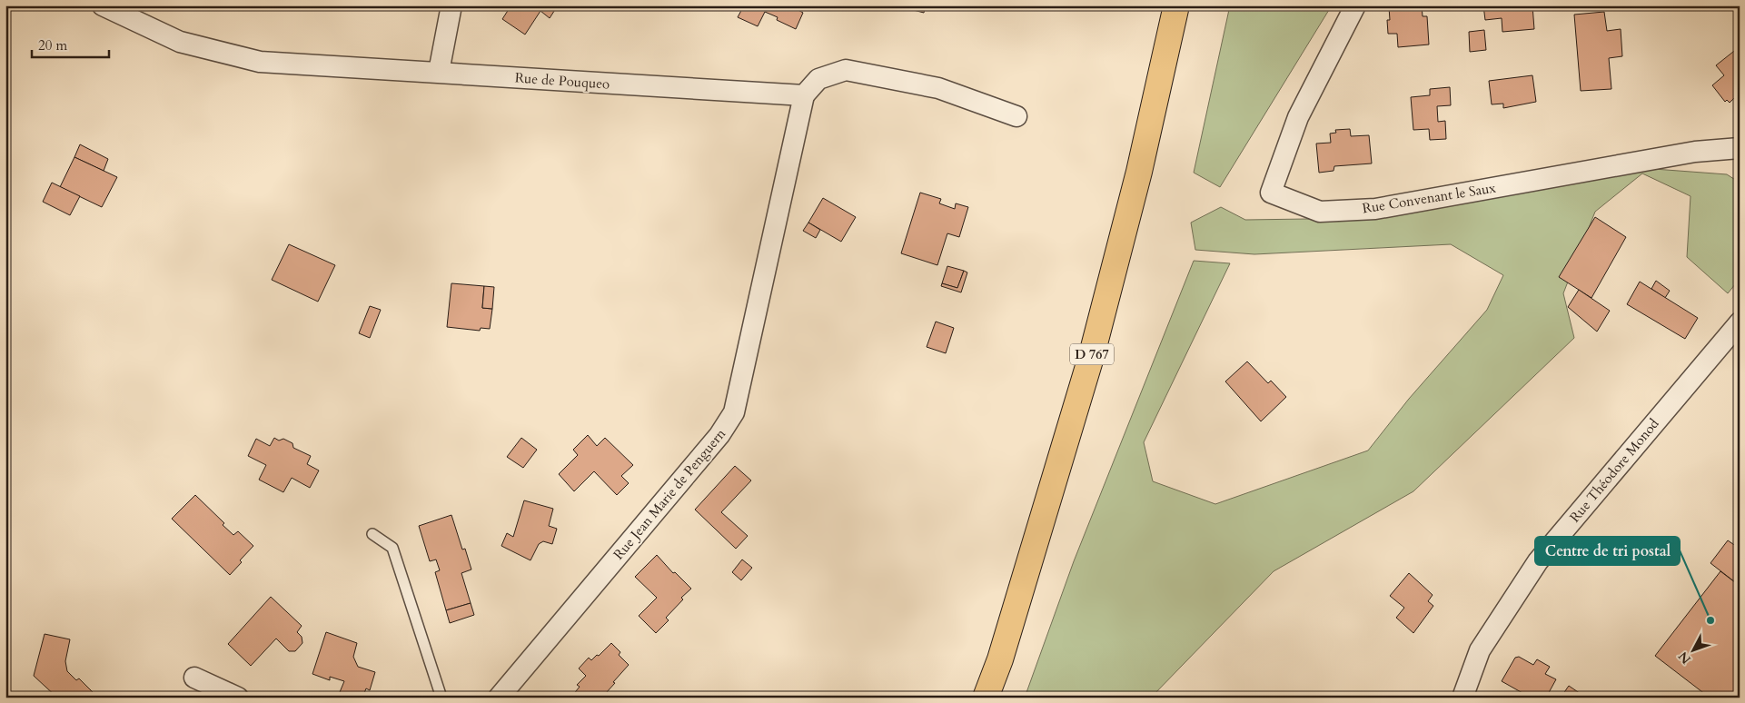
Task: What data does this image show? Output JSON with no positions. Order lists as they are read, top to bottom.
{
  "streets": {
    "main road": ["D 767"],
    "street": [
      "Rue de Pouqueo",
      "Rue Convenant le Saux",
      "Rue Théodore Monod",
      "Rue Jean Marie de Penguern"
    ]
  },
  "crossings": [
    ["Rue de Pouqueo", "Rue Jean Marie de Penguern"]
  ],
  "places": ["Centre de tri postal"],
  "scale_bar": "20 m",
  "north": "bottom left"
}
